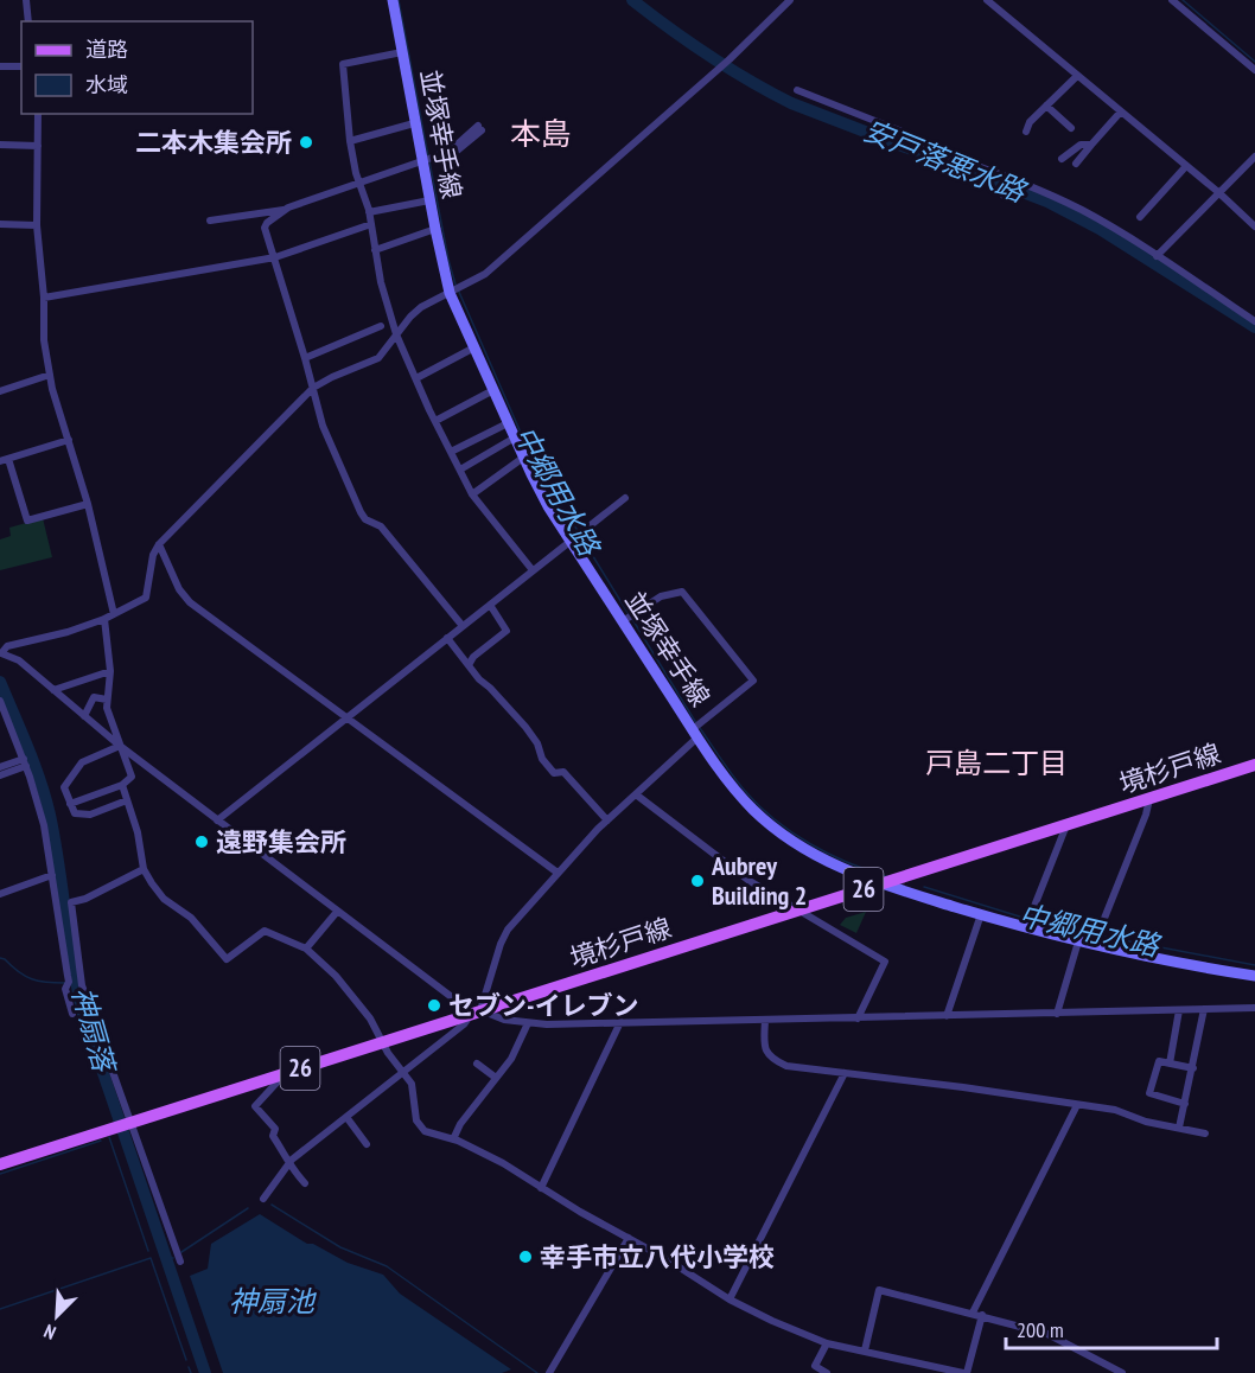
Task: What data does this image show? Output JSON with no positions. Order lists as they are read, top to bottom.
{
  "streets": {
    "main road": ["並塚幸手線", "境杉戸線", "26"]
  },
  "crossings": [
    ["並塚幸手線", "境杉戸線"]
  ],
  "districts": ["本島", "戸島二丁目"],
  "water": [
    "安戸落悪水路",
    "中郷用水路",
    "神扇落",
    "神扇池"
  ],
  "places": [
    "二本木集会所",
    "遠野集会所",
    "Aubrey Building 2",
    "セブン-イレブン",
    "幸手市立八代小学校"
  ],
  "legend": ["道路", "水域"],
  "scale_bar": "200 m",
  "north": "bottom left"
}
